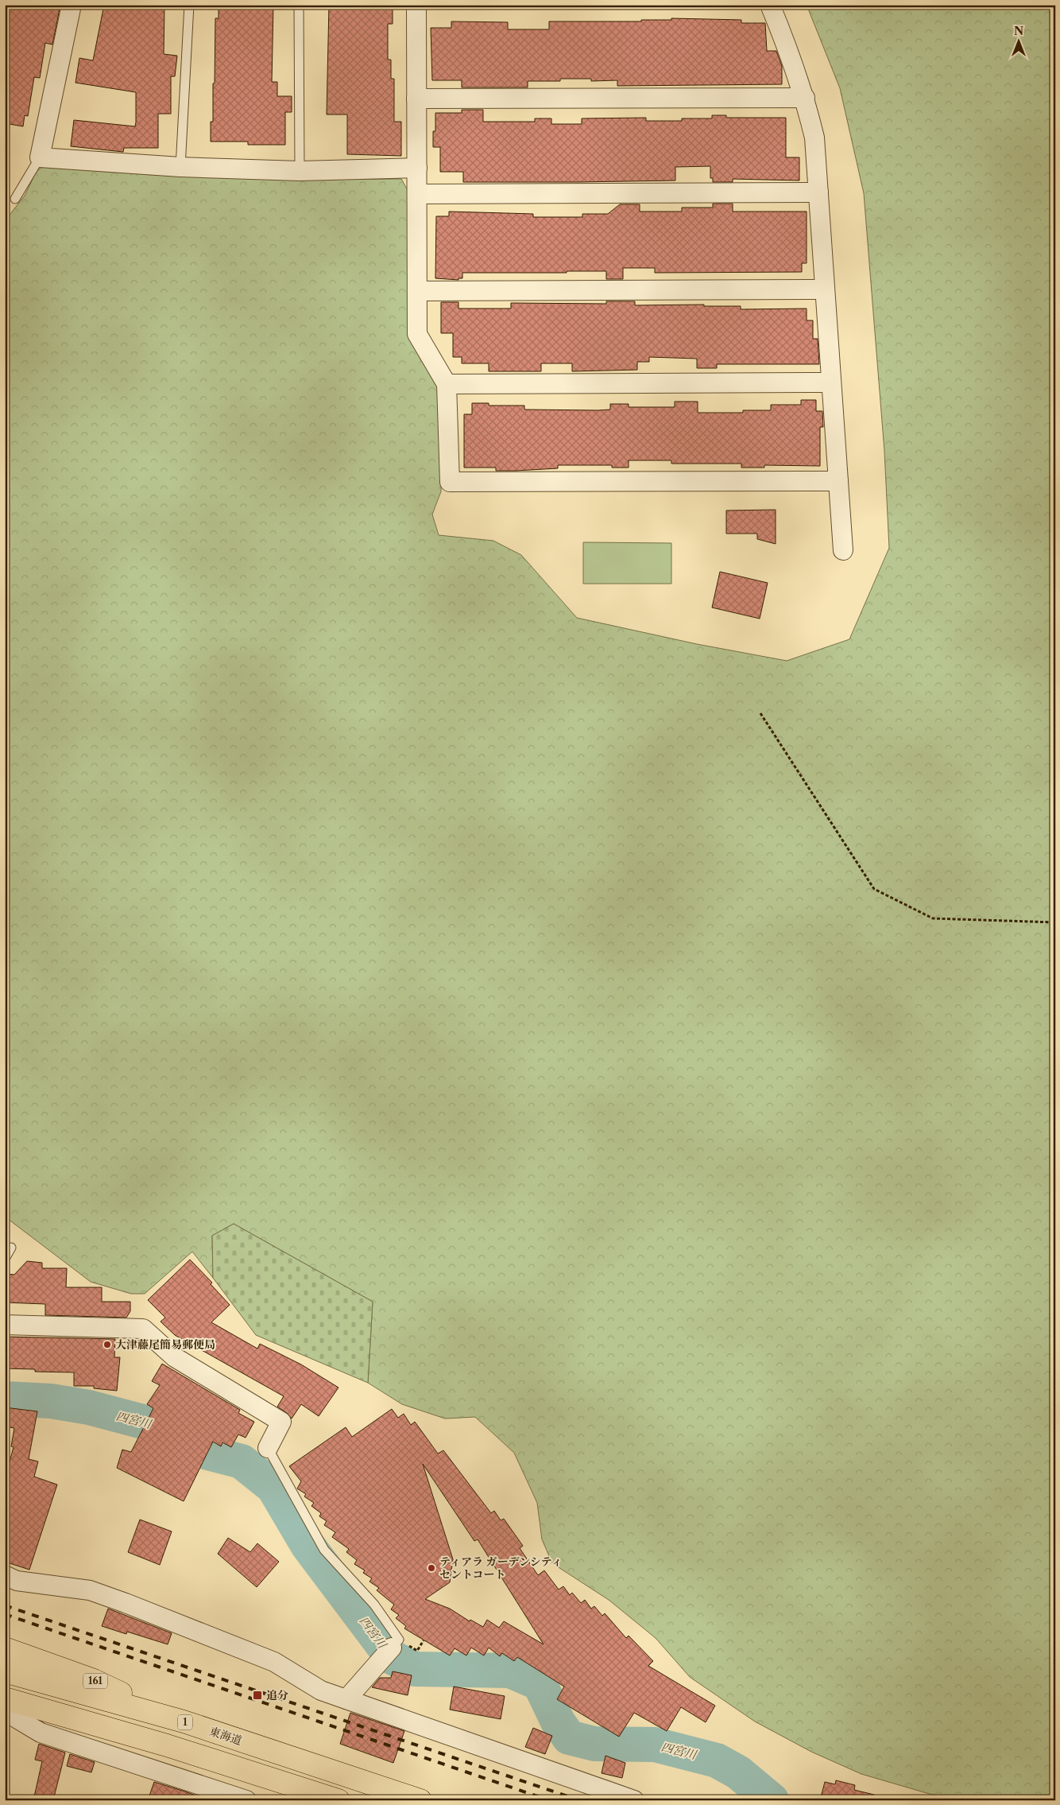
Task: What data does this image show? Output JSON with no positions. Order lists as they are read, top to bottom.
{
  "streets": {
    "highway": ["161", "1", "東海道"]
  },
  "crossings": [
    ["161", "東海道"]
  ],
  "water": ["四宮川"],
  "places": {
    "other": ["大津藤尾簡易郵便局", "ティアラ ガーデンシティ セントコート"],
    "transit": ["追分"]
  },
  "north": "top"
}
